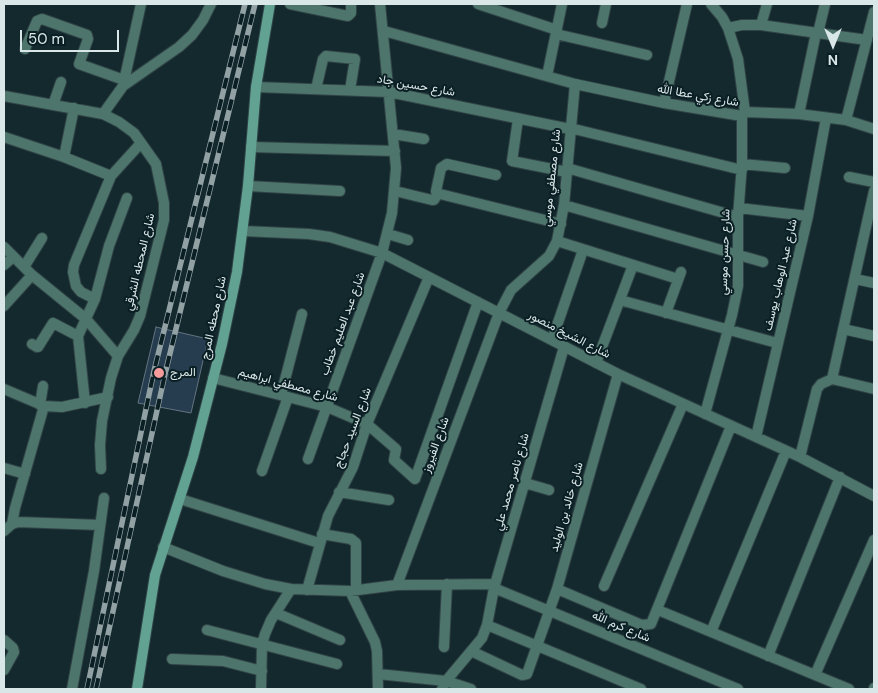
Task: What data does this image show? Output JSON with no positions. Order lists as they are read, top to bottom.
{
  "streets": {
    "main road": ["شارع محطه المرج"],
    "street": [
      "شارع حسين جاد",
      "شارع زكي عطا الله",
      "شارع مصطفي موسي",
      "شارع حسن موسي",
      "شارع المحطه الشرقي",
      "شارع عبد الوهاب يوسف",
      "شارع عبد العليم خطاب",
      "شارع الشيخ منصور",
      "شارع مصطفي ابراهيم",
      "شارع السيد حجاج",
      "شارع الفيروز",
      "شارع ناصر محمد علي",
      "شارع خالد بن الوليد",
      "شارع كرم الله"
    ]
  },
  "crossings": [
    ["شارع حسين جاد", "شارع مصطفي موسي"],
    ["شارع حسين جاد", "شارع حسن موسي"],
    ["شارع حسين جاد", "شارع محطه المرج"],
    ["شارع حسين جاد", "شارع عبد العليم خطاب"],
    ["شارع زكي عطا الله", "شارع مصطفي موسي"],
    ["شارع زكي عطا الله", "شارع حسن موسي"],
    ["شارع زكي عطا الله", "شارع عبد الوهاب يوسف"],
    ["شارع زكي عطا الله", "شارع عبد العليم خطاب"],
    ["شارع مصطفي موسي", "شارع الشيخ منصور"],
    ["شارع مصطفي موسي", "شارع الفيروز"],
    ["شارع حسن موسي", "شارع الشيخ منصور"],
    ["شارع عبد الوهاب يوسف", "شارع الشيخ منصور"],
    ["شارع محطه المرج", "شارع الشيخ منصور"],
    ["شارع محطه المرج", "شارع مصطفي ابراهيم"],
    ["شارع عبد العليم خطاب", "شارع الشيخ منصور"],
    ["شارع عبد العليم خطاب", "شارع مصطفي ابراهيم"],
    ["شارع الشيخ منصور", "شارع مصطفي ابراهيم"],
    ["شارع الشيخ منصور", "شارع السيد حجاج"],
    ["شارع الشيخ منصور", "شارع الفيروز"],
    ["شارع الشيخ منصور", "شارع ناصر محمد علي"],
    ["شارع الشيخ منصور", "شارع خالد بن الوليد"],
    ["شارع مصطفي ابراهيم", "شارع السيد حجاج"],
    ["شارع ناصر محمد علي", "شارع خالد بن الوليد"],
    ["شارع ناصر محمد علي", "شارع كرم الله"],
    ["شارع خالد بن الوليد", "شارع كرم الله"]
  ],
  "places": ["المرج"],
  "scale_bar": "50 m",
  "north": "bottom"
}
